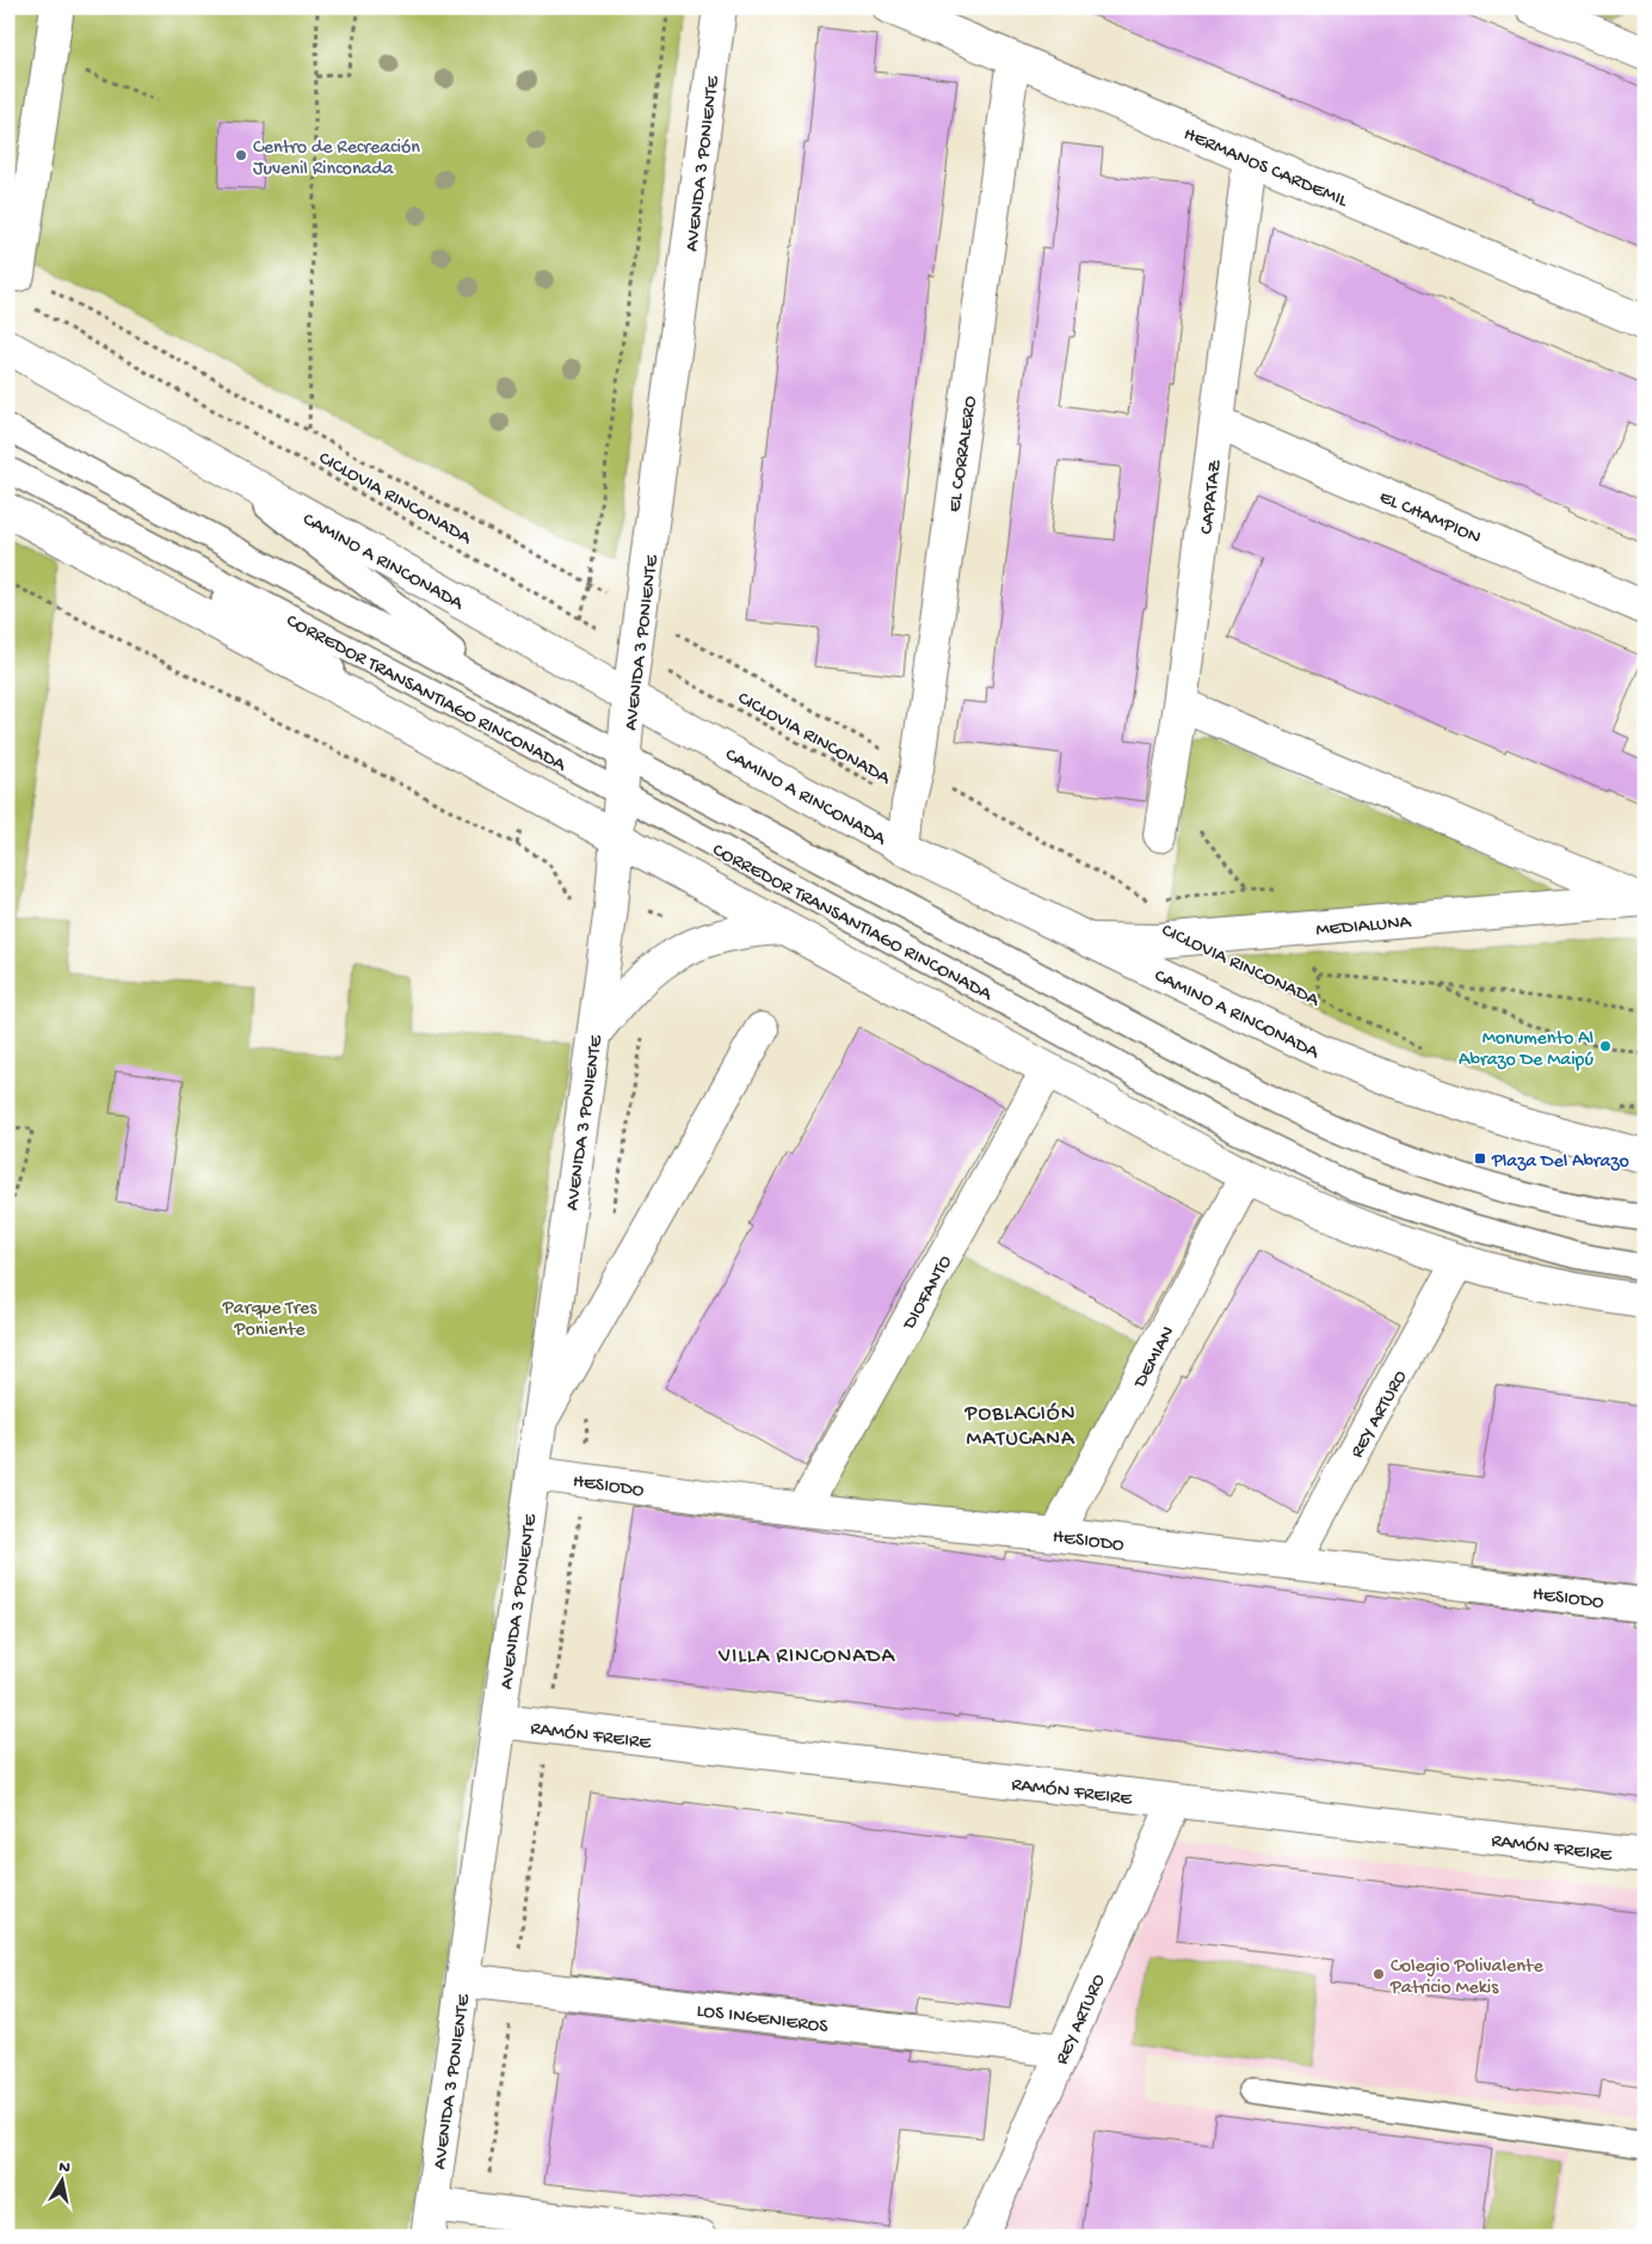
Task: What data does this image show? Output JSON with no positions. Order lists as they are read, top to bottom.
{
  "streets": {
    "street": [
      "AVENIDA 3 PONIENTE",
      "HERMANOS CARDEMIL",
      "EL CORRALERO",
      "CAPATAZ",
      "EL CHAMPION",
      "CAMINO A RINCONADA",
      "MEDIALUNA",
      "DIOFANTO",
      "DEMIAN",
      "REY ARTURO",
      "HESIODO",
      "RAMÓN FREIRE",
      "LOS INGENIEROS"
    ],
    "lane": ["CORREDOR TRANSANTIAGO RINCONADA"],
    "path": ["CICLOVIA RINCONADA"]
  },
  "crossings": [
    ["AVENIDA 3 PONIENTE", "CICLOVIA RINCONADA"],
    ["AVENIDA 3 PONIENTE", "CAMINO A RINCONADA"],
    ["AVENIDA 3 PONIENTE", "CORREDOR TRANSANTIAGO RINCONADA"],
    ["AVENIDA 3 PONIENTE", "HESIODO"],
    ["AVENIDA 3 PONIENTE", "RAMÓN FREIRE"],
    ["AVENIDA 3 PONIENTE", "LOS INGENIEROS"],
    ["HERMANOS CARDEMIL", "EL CORRALERO"],
    ["HERMANOS CARDEMIL", "CAPATAZ"],
    ["EL CORRALERO", "CICLOVIA RINCONADA"],
    ["EL CORRALERO", "CAMINO A RINCONADA"],
    ["CAPATAZ", "EL CHAMPION"],
    ["CAPATAZ", "MEDIALUNA"],
    ["CAMINO A RINCONADA", "CORREDOR TRANSANTIAGO RINCONADA"],
    ["CAMINO A RINCONADA", "MEDIALUNA"],
    ["DIOFANTO", "HESIODO"],
    ["DEMIAN", "HESIODO"],
    ["REY ARTURO", "HESIODO"],
    ["REY ARTURO", "RAMÓN FREIRE"],
    ["REY ARTURO", "LOS INGENIEROS"]
  ],
  "districts": ["POBLACIÓN MATUCANA", "VILLA RINCONADA"],
  "parks": ["Parque Tres Poniente"],
  "places": {
    "other": ["Centro de Recreación Juvenil Rinconada", "Monumento Al Abrazo De Maipú", "Colegio Polivalente Patricio Mekis"],
    "transit": ["Plaza Del Abrazo"]
  },
  "north": "top"
}
